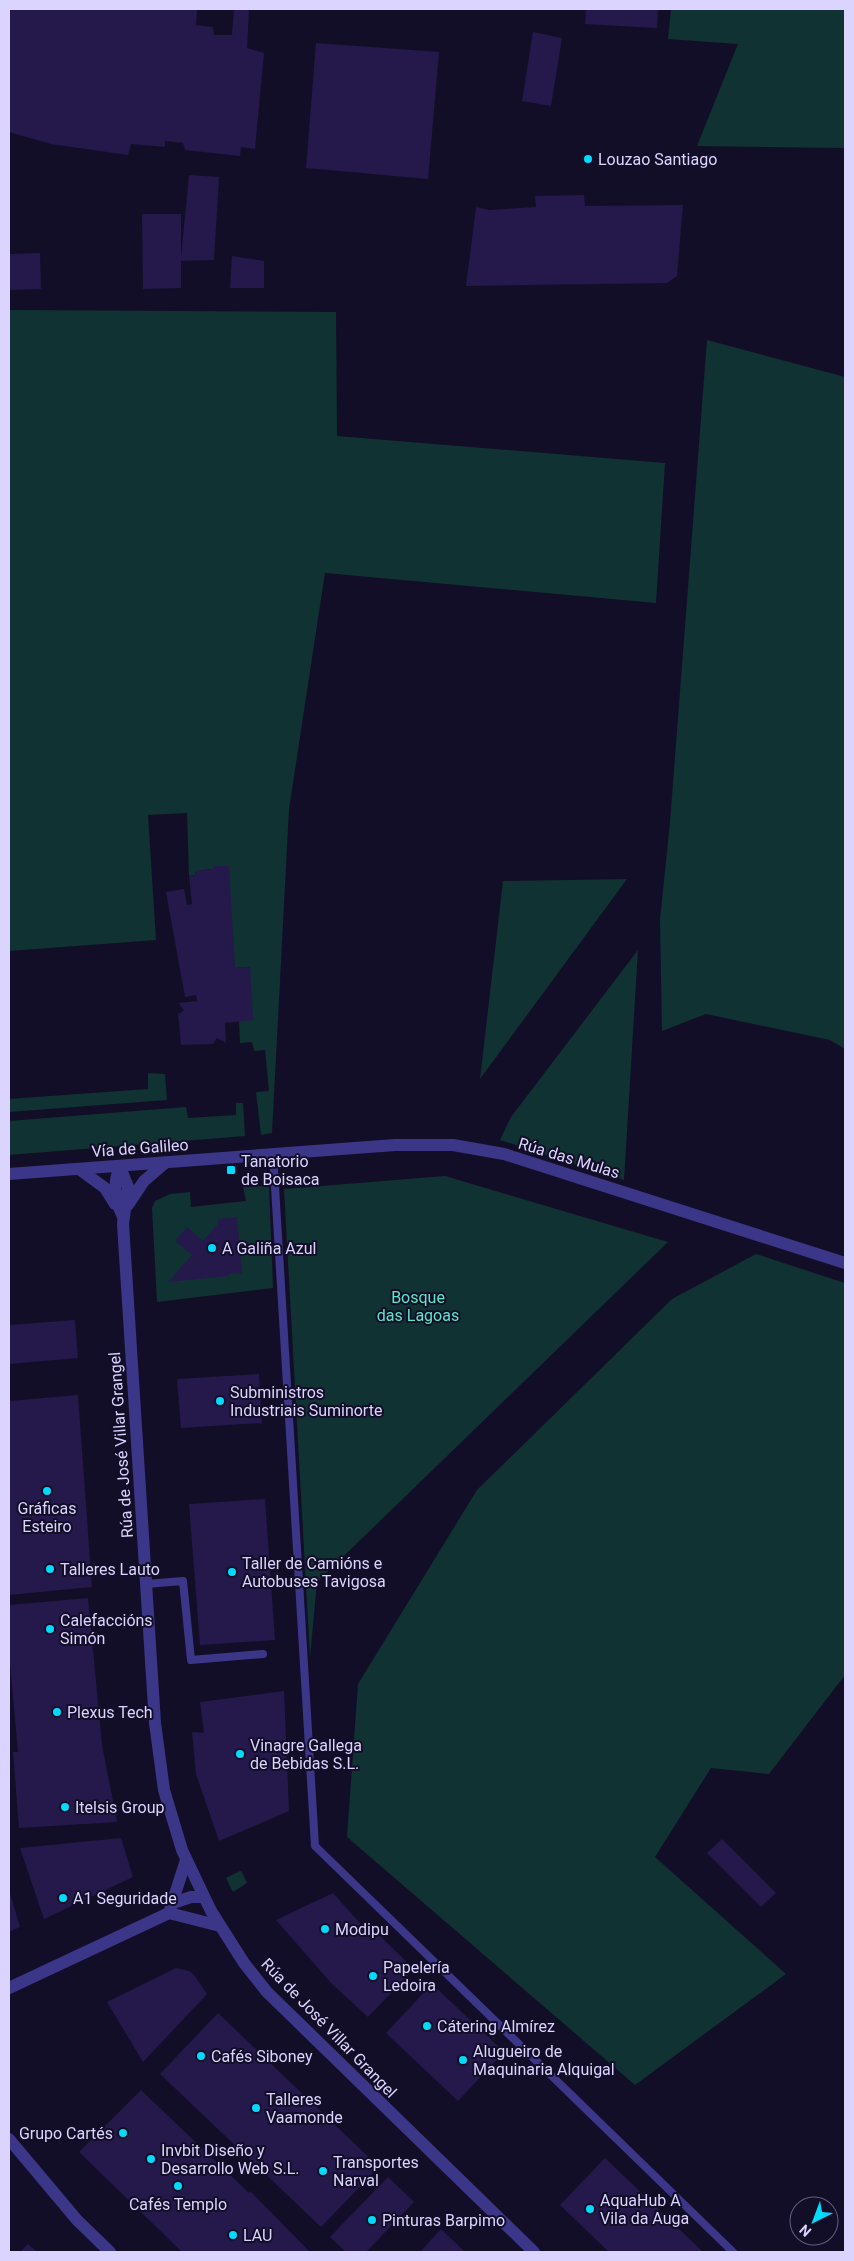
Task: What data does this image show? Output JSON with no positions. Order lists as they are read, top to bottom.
{
  "streets": {
    "street": ["Vía de Galileo", "Rúa das Mulas", "Rúa de José Villar Grangel"]
  },
  "crossings": [
    ["Vía de Galileo", "Rúa das Mulas"],
    ["Vía de Galileo", "Rúa de José Villar Grangel"]
  ],
  "parks": ["Bosque das Lagoas"],
  "places": {
    "other": [
      "Louzao Santiago",
      "A Galiña Azul",
      "Subministros Industriais Suminorte",
      "Gráficas Esteiro",
      "Talleres Lauto",
      "Taller de Camións e Autobuses Tavigosa",
      "Calefaccións Simón",
      "Plexus Tech",
      "Vinagre Gallega de Bebidas S.L.",
      "Itelsis Group",
      "A1 Seguridade",
      "Modipu",
      "Papelería Ledoira",
      "Cátering Almírez",
      "Cafés Siboney",
      "Alugueiro de Maquinaria Alquigal",
      "Talleres Vaamonde",
      "Grupo Cartés",
      "Invbit Diseño y Desarrollo Web S.L.",
      "Transportes Narval",
      "Cafés Templo",
      "AquaHub A Vila da Auga",
      "Pinturas Barpimo",
      "LAU"
    ],
    "transit": ["Tanatorio de Boisaca"]
  },
  "north": "bottom left"
}
